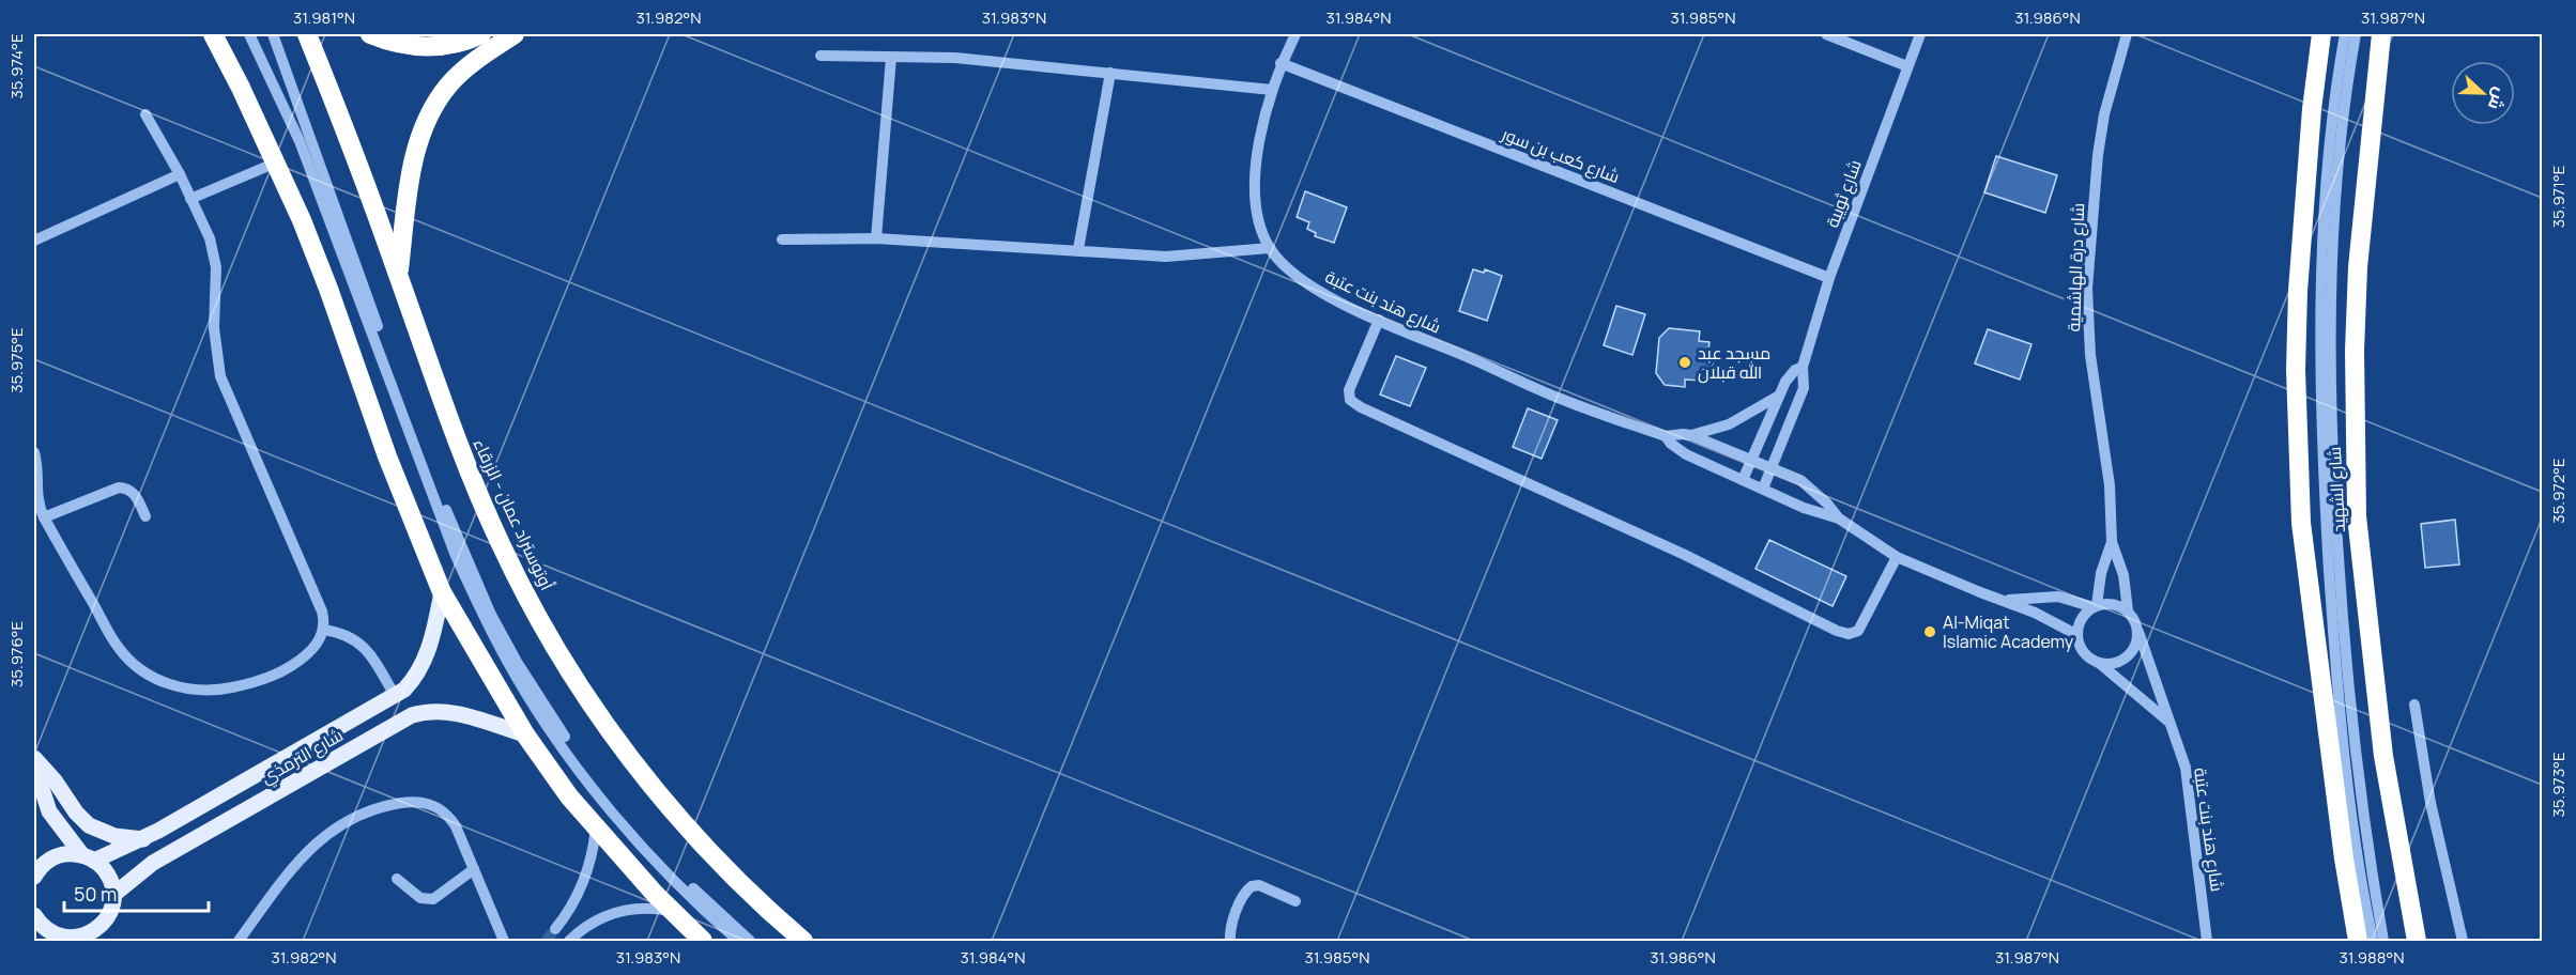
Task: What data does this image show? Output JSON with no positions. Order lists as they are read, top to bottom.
{
  "streets": {
    "highway": ["شارع الشهيد", "أوتوستراد عمان - الزرقاء"],
    "main road": ["شارع الترمذي"],
    "street": [
      "شارع كعب بن سور",
      "شارع ثويبة",
      "شارع درة الهاشمية",
      "شارع هند بنت عتبة"
    ]
  },
  "crossings": [
    ["شارع كعب بن سور", "شارع ثويبة"],
    ["شارع كعب بن سور", "شارع هند بنت عتبة"],
    ["شارع ثويبة", "شارع هند بنت عتبة"],
    ["شارع درة الهاشمية", "شارع هند بنت عتبة"]
  ],
  "places": ["مسجد عبد الله قبلان", "Al-Miqat Islamic Academy"],
  "scale_bar": "50 m",
  "north": "right",
  "coordinates": [
    "31.981°N",
    "31.982°N",
    "31.983°N",
    "31.984°N",
    "31.985°N",
    "31.986°N",
    "31.987°N",
    "35.974°E",
    "35.971°E",
    "35.975°E",
    "35.972°E",
    "35.976°E",
    "35.973°E",
    "31.988°N"
  ]
}
